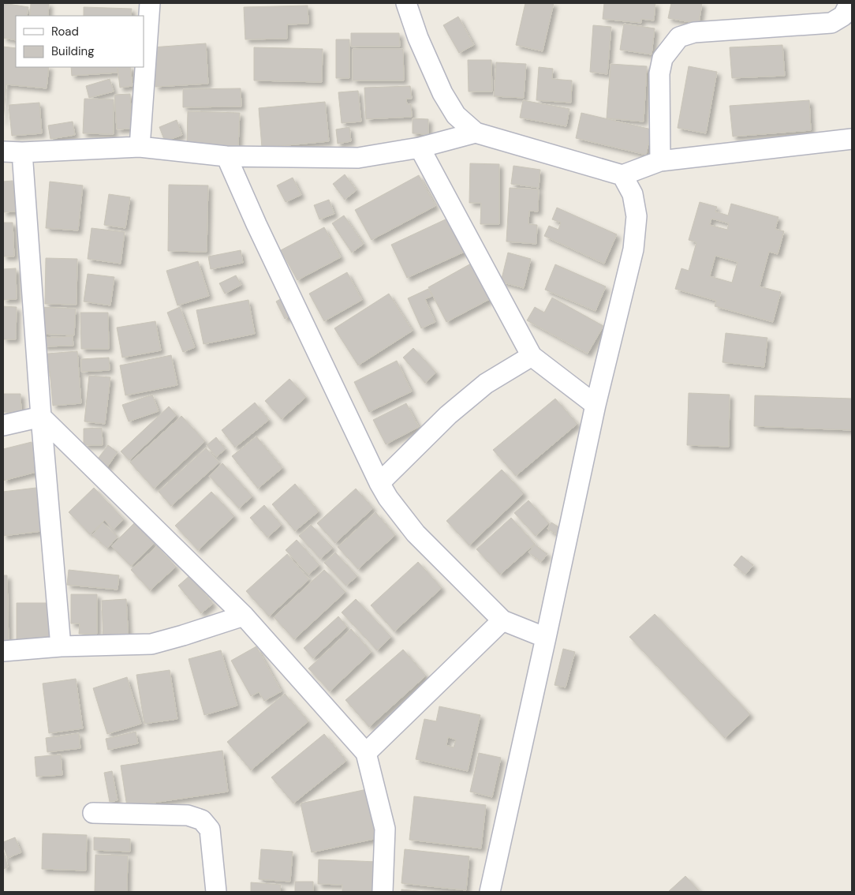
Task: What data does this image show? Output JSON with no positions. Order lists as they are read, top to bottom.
{
  "legend": ["Road", "Building"]
}
